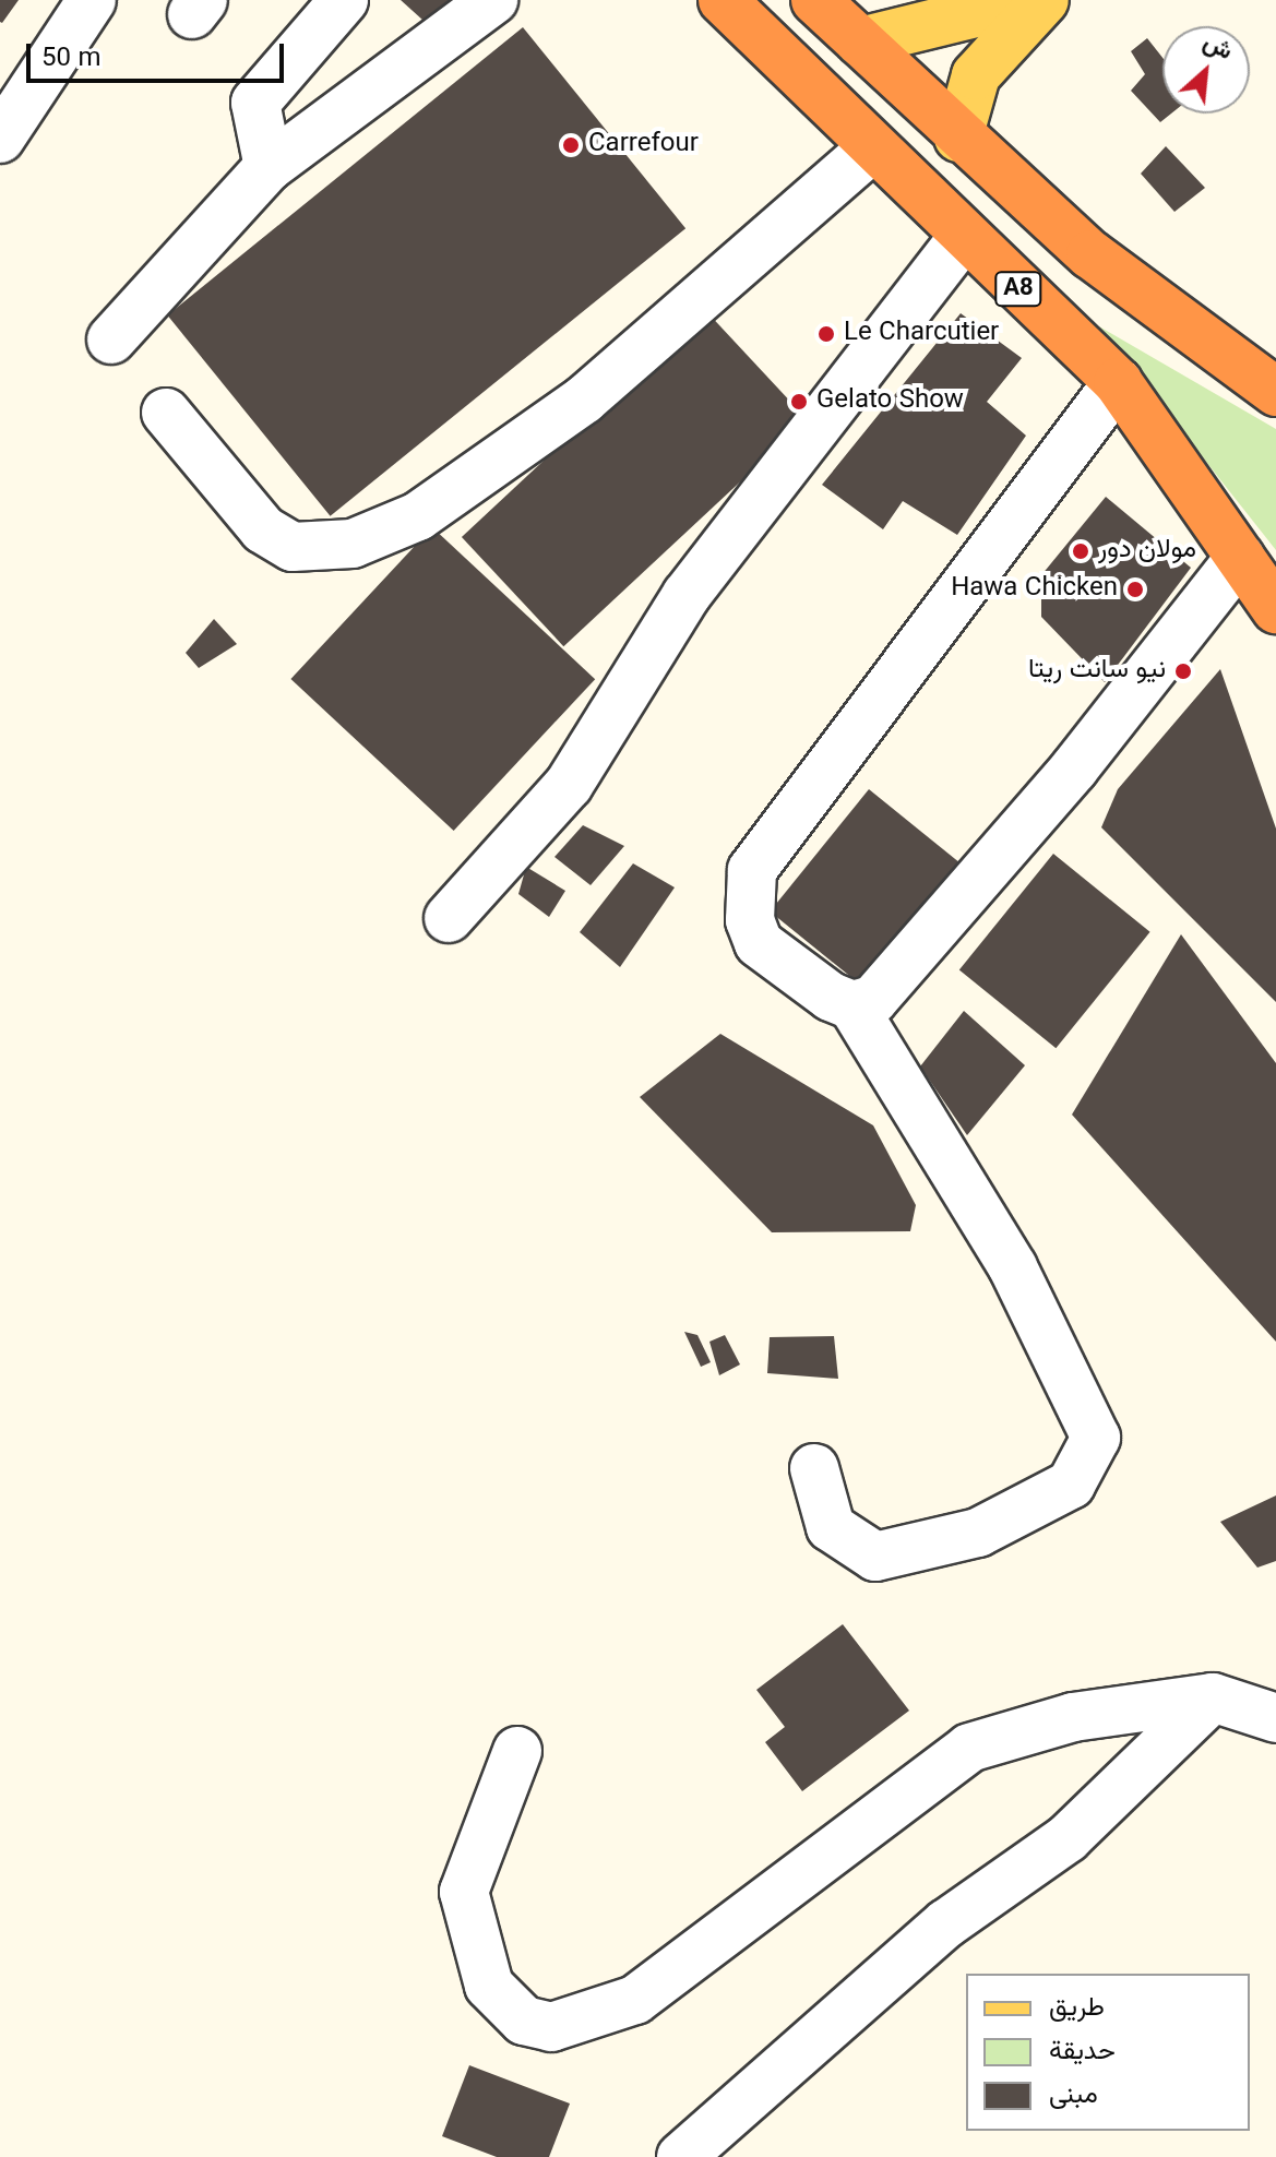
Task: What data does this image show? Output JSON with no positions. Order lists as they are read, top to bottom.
{
  "streets": {
    "highway": ["A8"]
  },
  "places": [
    "Carrefour",
    "Le Charcutier",
    "Gelato Show",
    "مولان دور",
    "Hawa Chicken",
    "نيو سانت ريتا"
  ],
  "legend": ["طريق", "حديقة", "مبنى"],
  "scale_bar": "50 m",
  "north": "top right"
}
